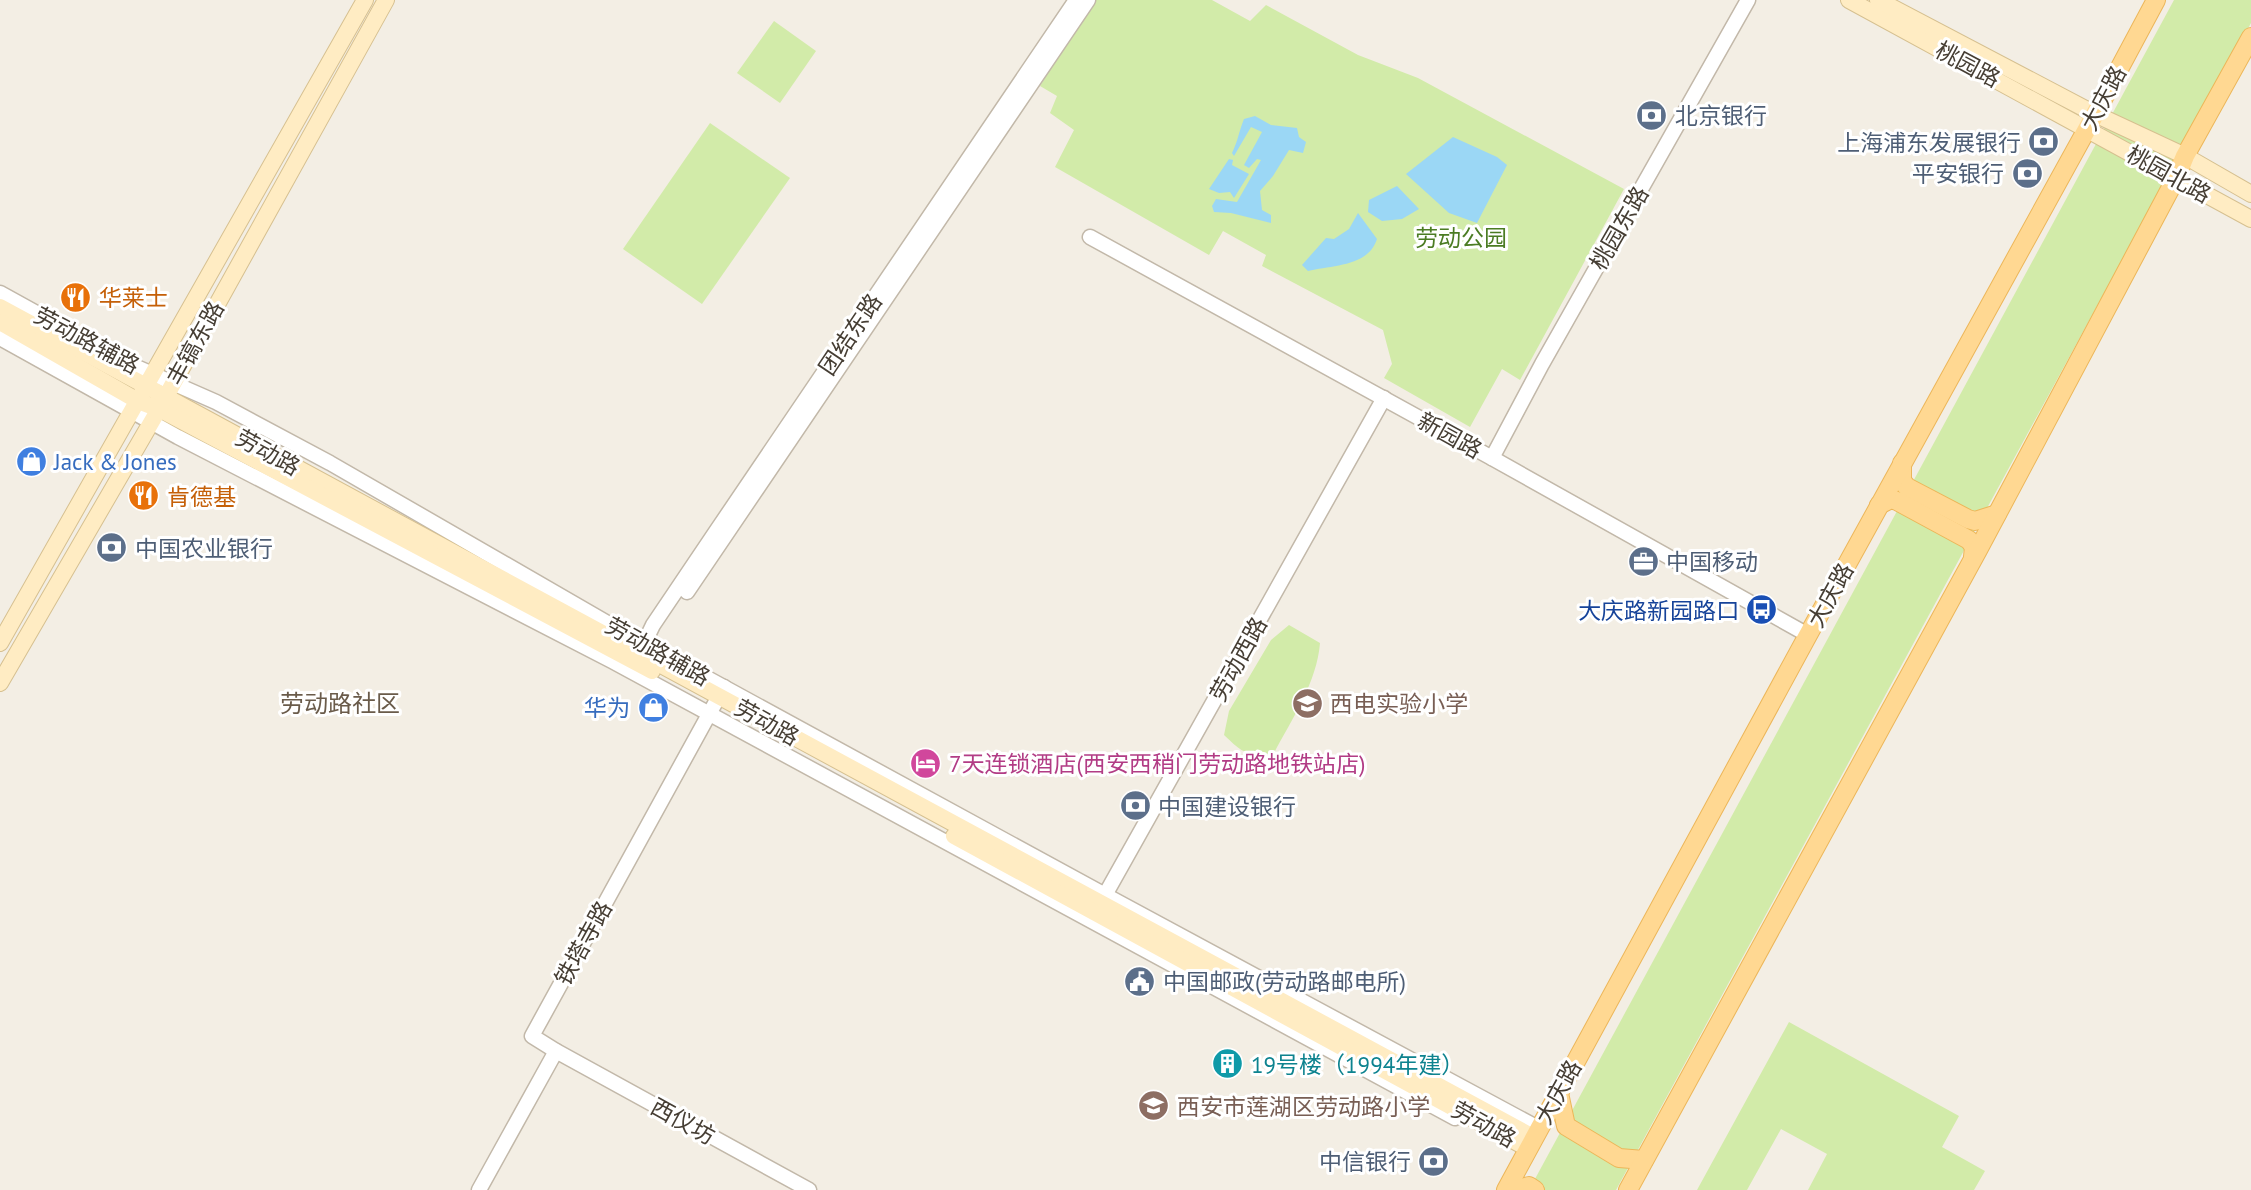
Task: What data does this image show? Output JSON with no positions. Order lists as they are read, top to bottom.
{
  "streets": {
    "main road": [
      "桃园路",
      "大庆路",
      "桃园北路",
      "丰镐东路",
      "劳动路"
    ],
    "street": [
      "桃园东路",
      "团结东路",
      "劳动路辅路",
      "新园路",
      "劳动西路",
      "铁塔寺路",
      "西仪坊"
    ]
  },
  "crossings": [
    ["桃园路", "大庆路"],
    ["桃园路", "桃园北路"],
    ["大庆路", "桃园北路"],
    ["大庆路", "新园路"],
    ["大庆路", "劳动路"],
    ["桃园东路", "新园路"],
    ["团结东路", "劳动路辅路"],
    ["团结东路", "劳动路"],
    ["劳动路辅路", "丰镐东路"],
    ["劳动路辅路", "劳动路"],
    ["丰镐东路", "劳动路"],
    ["新园路", "劳动西路"],
    ["劳动路", "劳动西路"],
    ["劳动路", "铁塔寺路"],
    ["铁塔寺路", "西仪坊"]
  ],
  "districts": ["劳动路社区"],
  "parks": ["劳动公园"],
  "places": {
    "bank": [
      "北京银行",
      "上海浦东发展银行",
      "平安银行",
      "中国农业银行",
      "中国建设银行",
      "中信银行"
    ],
    "restaurant": ["华莱士", "肯德基"],
    "shop": ["Jack & Jones", "华为"],
    "office": ["中国移动"],
    "bus stop": ["大庆路新园路口"],
    "school or university": ["西电实验小学", "西安市莲湖区劳动路小学"],
    "hotel": ["7天连锁酒店(西安西稍门劳动路地铁站店)"],
    "public building": ["中国邮政(劳动路邮电所)"],
    "building": ["19号楼（1994年建）"]
  }
}
